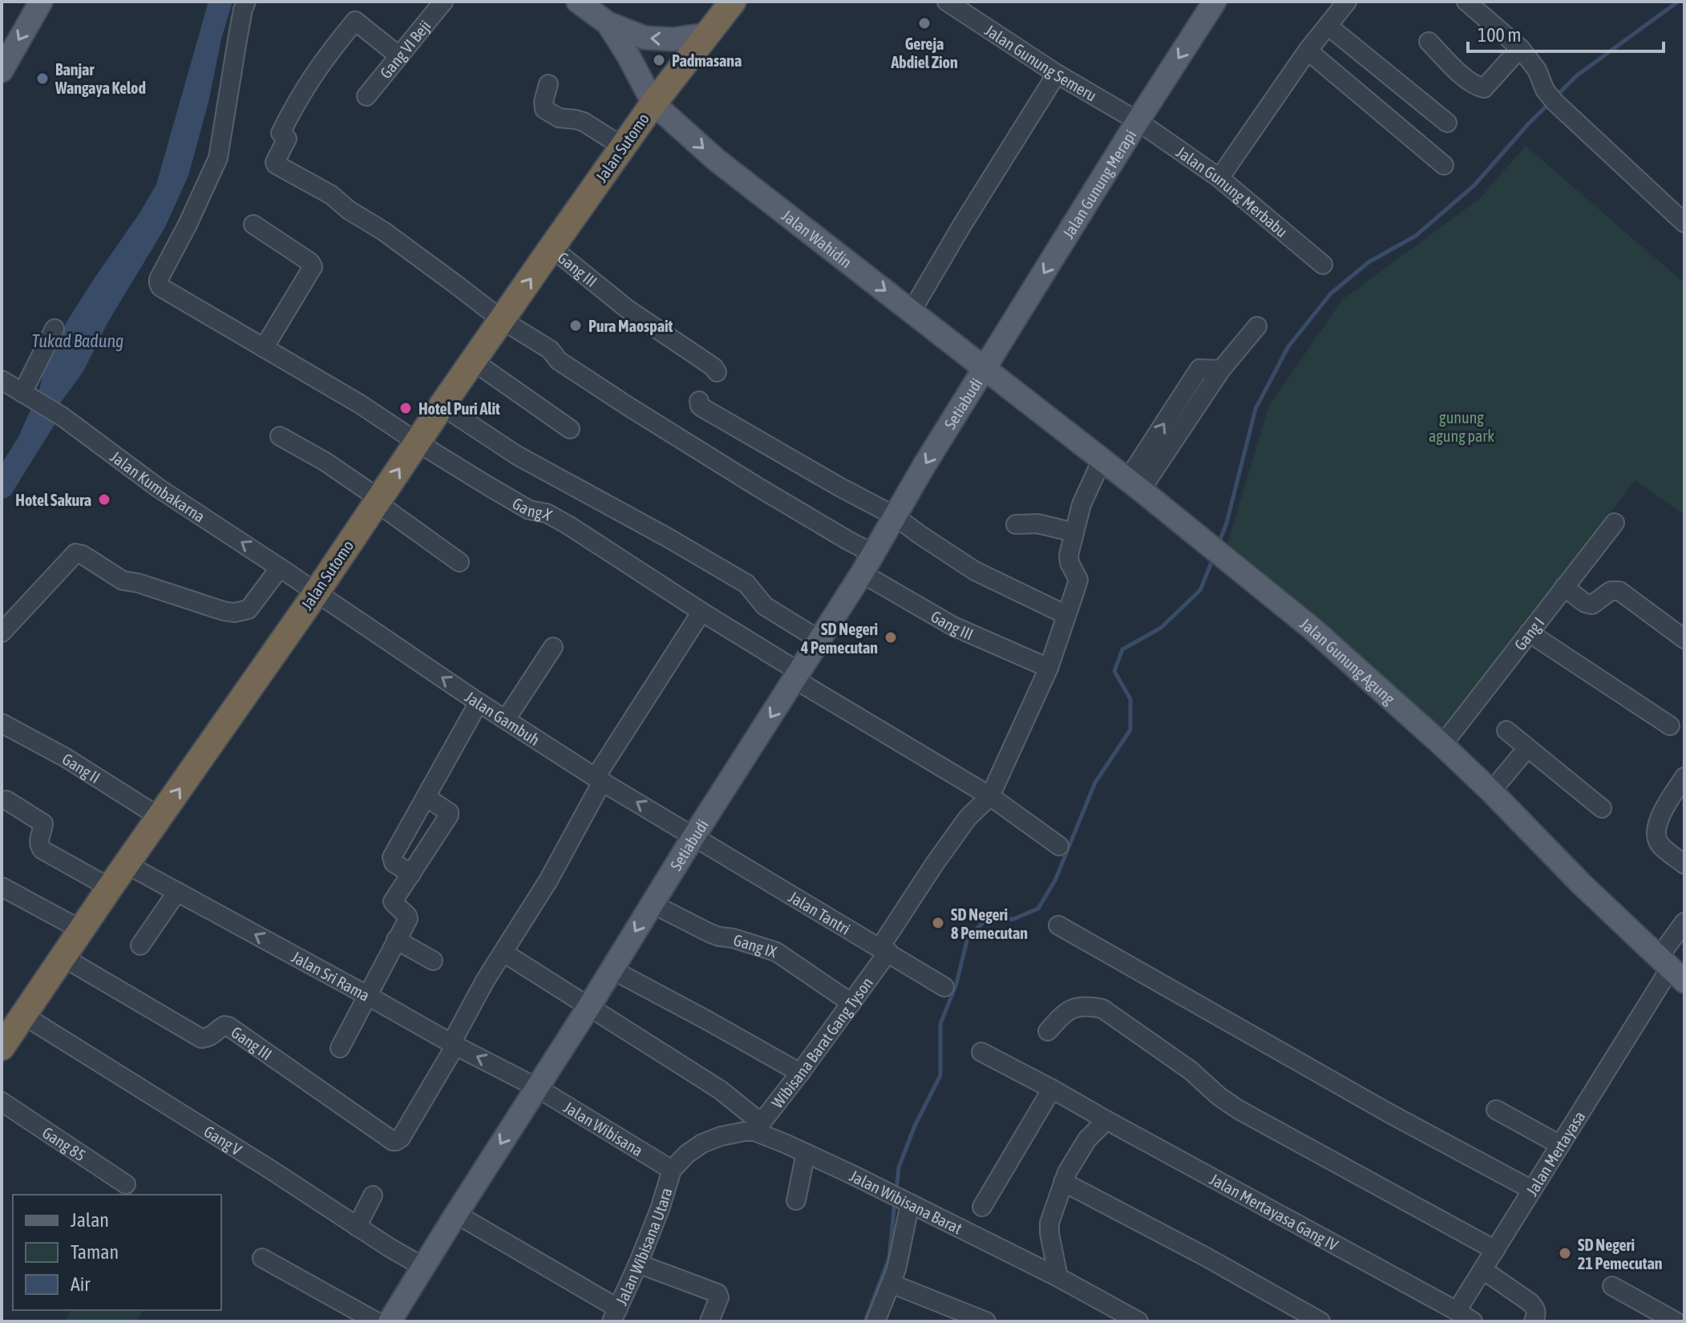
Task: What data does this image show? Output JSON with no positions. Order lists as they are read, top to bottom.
{
  "streets": {
    "highway": ["Jalan Sutomo"],
    "main road": [
      "Jalan Gunung Merapi",
      "Jalan Wahidin",
      "Setiabudi",
      "Jalan Gunung Agung"
    ],
    "street": [
      "Gang VI Beji",
      "Jalan Gunung Semeru",
      "Jalan Gunung Merbabu",
      "Gang III",
      "Jalan Kumbakarna",
      "Gang X",
      "Gang I",
      "Jalan Gambuh",
      "Gang II",
      "Jalan Tantri",
      "Gang IX",
      "Jalan Sri Rama",
      "Wibisana Barat Gang Tyson",
      "Jalan Wibisana",
      "Gang V",
      "Gang 85",
      "Jalan Mertayasa",
      "Jalan Wibisana Barat",
      "Jalan Mertayasa Gang IV",
      "Jalan Wibisana Utara"
    ]
  },
  "crossings": [
    ["Gang VI Beji", "Gang III"],
    ["Jalan Gunung Semeru", "Jalan Gunung Merapi"],
    ["Jalan Gunung Semeru", "Jalan Gunung Merbabu"],
    ["Jalan Sutomo", "Jalan Wahidin"],
    ["Jalan Sutomo", "Gang III"],
    ["Jalan Sutomo", "Jalan Kumbakarna"],
    ["Jalan Sutomo", "Gang X"],
    ["Jalan Sutomo", "Jalan Gambuh"],
    ["Jalan Sutomo", "Gang II"],
    ["Jalan Sutomo", "Jalan Sri Rama"],
    ["Jalan Sutomo", "Gang V"],
    ["Jalan Gunung Merapi", "Jalan Gunung Merbabu"],
    ["Jalan Gunung Merapi", "Jalan Wahidin"],
    ["Jalan Gunung Merapi", "Setiabudi"],
    ["Jalan Gunung Merapi", "Jalan Gunung Agung"],
    ["Jalan Wahidin", "Setiabudi"],
    ["Jalan Wahidin", "Jalan Gunung Agung"],
    ["Gang III", "Setiabudi"],
    ["Gang III", "Jalan Sri Rama"],
    ["Setiabudi", "Gang X"],
    ["Setiabudi", "Jalan Gunung Agung"],
    ["Setiabudi", "Jalan Gambuh"],
    ["Setiabudi", "Jalan Tantri"],
    ["Setiabudi", "Gang IX"],
    ["Setiabudi", "Jalan Sri Rama"],
    ["Setiabudi", "Jalan Wibisana"],
    ["Setiabudi", "Gang V"],
    ["Jalan Kumbakarna", "Jalan Gambuh"],
    ["Gang X", "Wibisana Barat Gang Tyson"],
    ["Gang I", "Jalan Gunung Agung"],
    ["Jalan Gunung Agung", "Jalan Mertayasa"],
    ["Jalan Gambuh", "Jalan Tantri"],
    ["Jalan Tantri", "Wibisana Barat Gang Tyson"],
    ["Gang IX", "Wibisana Barat Gang Tyson"],
    ["Jalan Sri Rama", "Jalan Wibisana"],
    ["Wibisana Barat Gang Tyson", "Jalan Wibisana Barat"],
    ["Jalan Wibisana", "Jalan Wibisana Utara"]
  ],
  "one_way": [
    "Jalan Gunung Merapi",
    "Jalan Wahidin",
    "Setiabudi",
    "Jalan Kumbakarna"
  ],
  "water": ["Tukad Badung"],
  "parks": ["gunung agung park"],
  "places": [
    "Gereja Abdiel Zion",
    "Padmasana",
    "Banjar Wangaya Kelod",
    "Pura Maospait",
    "Hotel Puri Alit",
    "Hotel Sakura",
    "SD Negeri 4 Pemecutan",
    "SD Negeri 8 Pemecutan",
    "SD Negeri 21 Pemecutan"
  ],
  "legend": ["Jalan", "Taman", "Air"],
  "scale_bar": "100 m"
}
